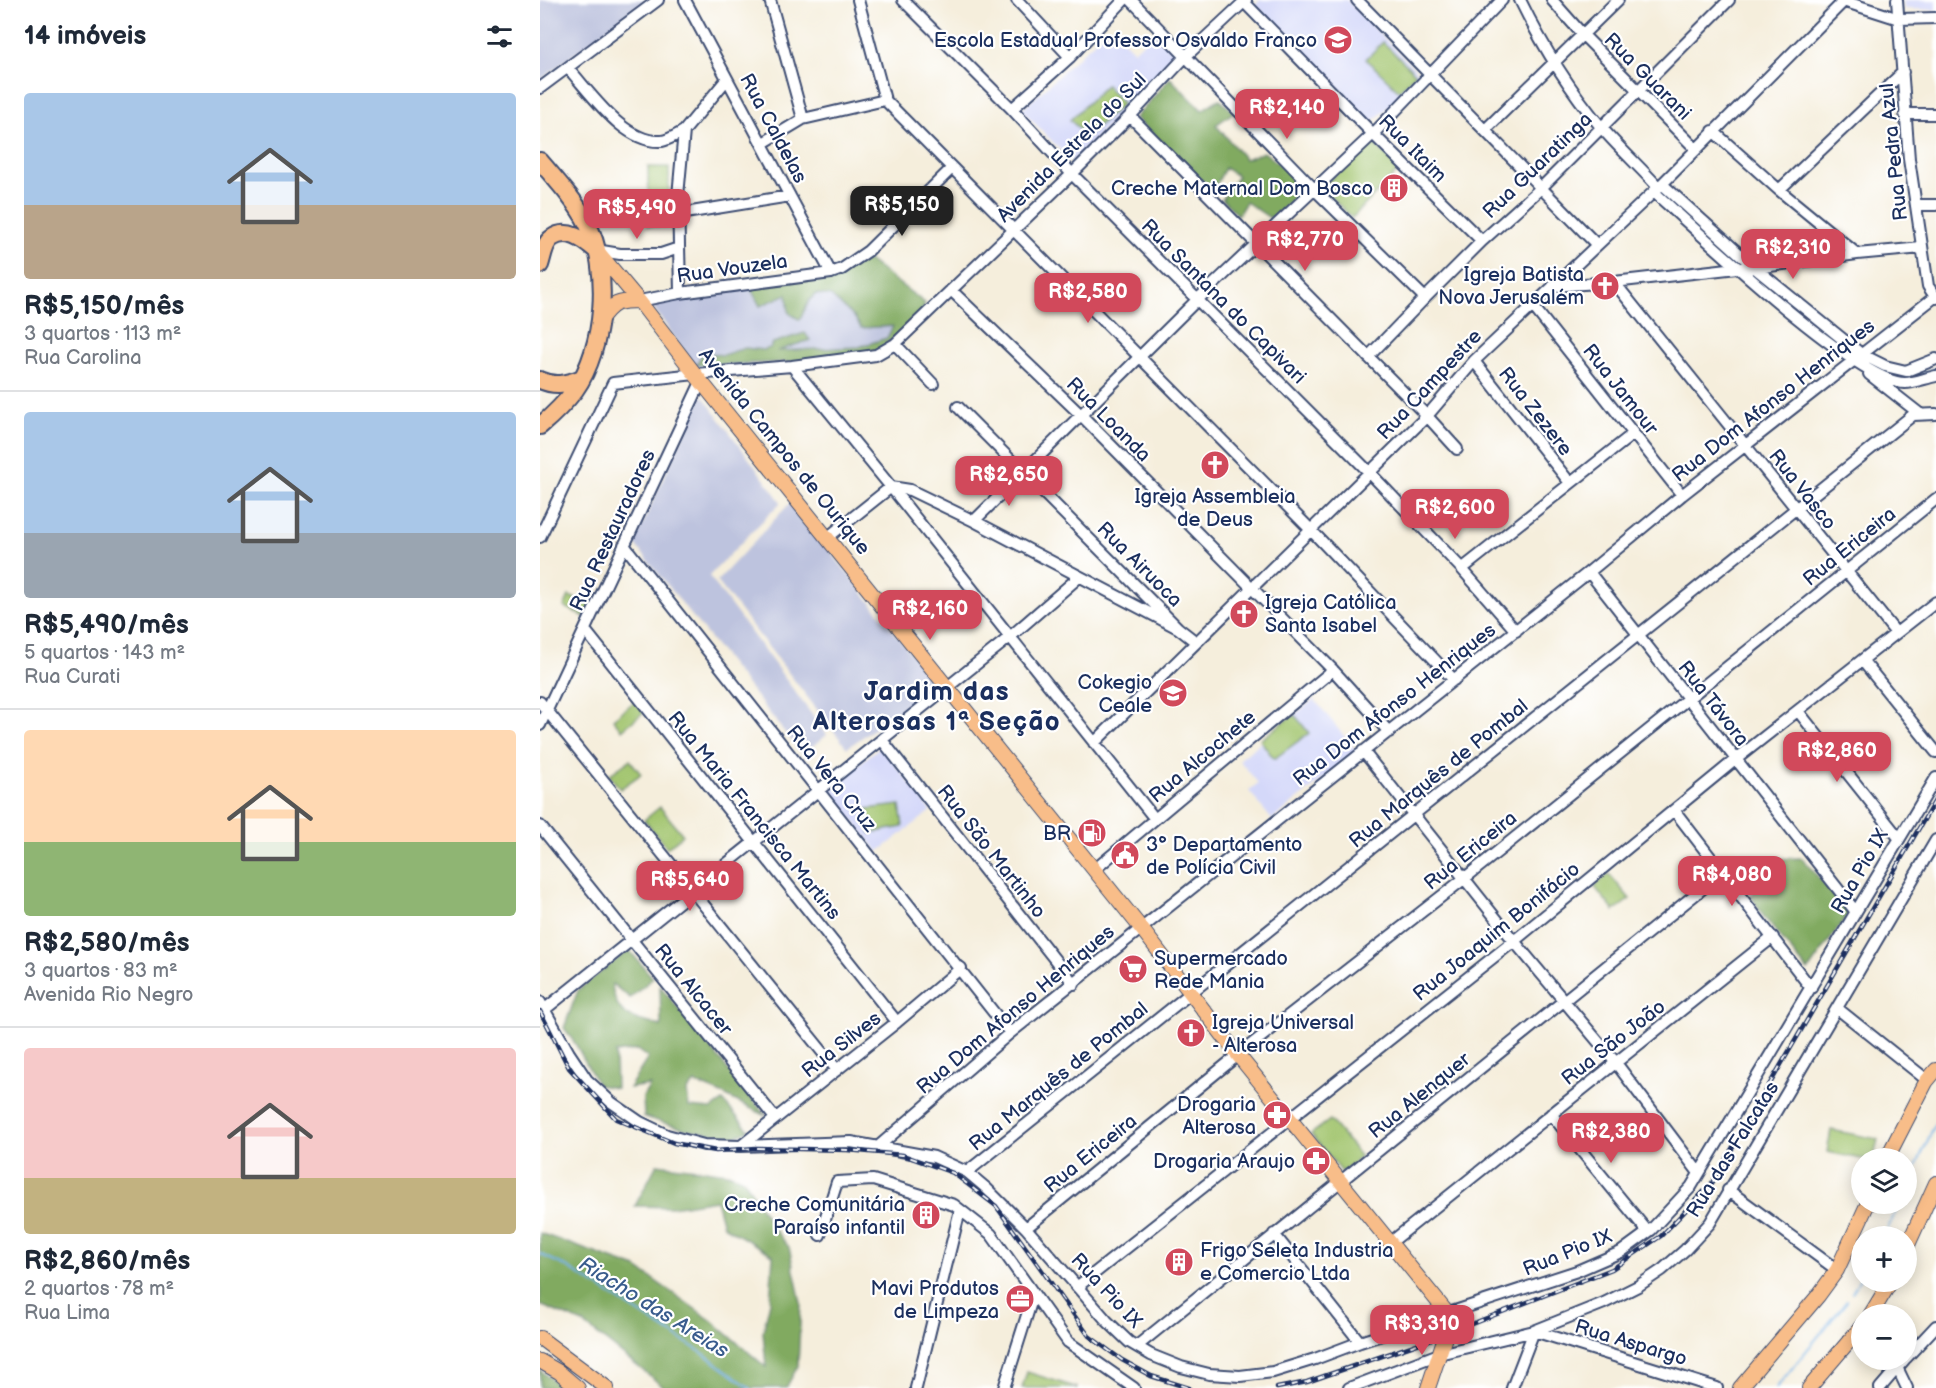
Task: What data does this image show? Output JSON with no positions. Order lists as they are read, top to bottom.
{
  "streets": {
    "highway": ["Avenida Campos de Ourique"],
    "street": [
      "Rua Guarani",
      "Rua Caldelas",
      "Avenida Estrela do Sul",
      "Rua Itaim",
      "Rua Pedra Azul",
      "Rua Guaratinga",
      "Rua Vouzela",
      "Rua Santana do Capivari",
      "Rua Campestre",
      "Rua Jamour",
      "Rua Dom Afonso Henriques",
      "Rua Zezere",
      "Rua Loanda",
      "Rua Vasco",
      "Rua Restauradores",
      "Rua Ericeira",
      "Rua Airuoca",
      "Rua Távora",
      "Rua Alcochete",
      "Rua Marquês de Pombal",
      "Rua Vera Cruz",
      "Rua Maria Francisca Martins",
      "Rua São Martinho",
      "Rua Pio IX",
      "Rua Joaquim Bonifácio",
      "Rua Alcacer",
      "Rua São João",
      "Rua Silves",
      "Rua Alenquer",
      "Rua das Falcatas",
      "Rua Aspargo"
    ]
  },
  "crossings": [
    ["Rua Guarani", "Rua Guaratinga"],
    ["Rua Guarani", "Rua Campestre"],
    ["Rua Caldelas", "Rua Vouzela"],
    ["Avenida Estrela do Sul", "Rua Itaim"],
    ["Avenida Estrela do Sul", "Rua Santana do Capivari"],
    ["Avenida Estrela do Sul", "Rua Loanda"],
    ["Avenida Estrela do Sul", "Avenida Campos de Ourique"],
    ["Avenida Estrela do Sul", "Rua Restauradores"],
    ["Rua Itaim", "Rua Guaratinga"],
    ["Rua Pedra Azul", "Rua Dom Afonso Henriques"],
    ["Rua Vouzela", "Avenida Campos de Ourique"],
    ["Rua Santana do Capivari", "Rua Campestre"],
    ["Rua Santana do Capivari", "Rua Dom Afonso Henriques"],
    ["Rua Campestre", "Rua Jamour"],
    ["Rua Campestre", "Rua Zezere"],
    ["Rua Campestre", "Rua Loanda"],
    ["Rua Campestre", "Rua Airuoca"],
    ["Rua Jamour", "Rua Dom Afonso Henriques"],
    ["Rua Dom Afonso Henriques", "Rua Loanda"],
    ["Rua Dom Afonso Henriques", "Avenida Campos de Ourique"],
    ["Rua Dom Afonso Henriques", "Rua Vasco"],
    ["Rua Dom Afonso Henriques", "Rua Távora"],
    ["Rua Dom Afonso Henriques", "Rua Vera Cruz"],
    ["Rua Dom Afonso Henriques", "Rua São Martinho"],
    ["Rua Dom Afonso Henriques", "Rua Pio IX"],
    ["Rua Loanda", "Rua Alcochete"],
    ["Avenida Campos de Ourique", "Rua Restauradores"],
    ["Avenida Campos de Ourique", "Rua Ericeira"],
    ["Avenida Campos de Ourique", "Rua Alcochete"],
    ["Avenida Campos de Ourique", "Rua Marquês de Pombal"],
    ["Avenida Campos de Ourique", "Rua Pio IX"],
    ["Avenida Campos de Ourique", "Rua Joaquim Bonifácio"],
    ["Avenida Campos de Ourique", "Rua São João"],
    ["Avenida Campos de Ourique", "Rua Alenquer"],
    ["Rua Vasco", "Rua Ericeira"],
    ["Rua Vasco", "Rua Marquês de Pombal"],
    ["Rua Vasco", "Rua Joaquim Bonifácio"],
    ["Rua Restauradores", "Rua Vera Cruz"],
    ["Rua Restauradores", "Rua Maria Francisca Martins"],
    ["Rua Ericeira", "Rua Távora"],
    ["Rua Ericeira", "Rua Pio IX"],
    ["Rua Távora", "Rua Marquês de Pombal"],
    ["Rua Távora", "Rua Pio IX"],
    ["Rua Távora", "Rua Joaquim Bonifácio"],
    ["Rua Marquês de Pombal", "Rua Pio IX"],
    ["Rua Vera Cruz", "Rua Silves"],
    ["Rua Maria Francisca Martins", "Rua Silves"],
    ["Rua Pio IX", "Rua Joaquim Bonifácio"],
    ["Rua Pio IX", "Rua Silves"],
    ["Rua Pio IX", "Rua Alenquer"],
    ["Rua Alcacer", "Rua Silves"],
    ["Rua das Falcatas", "Rua Aspargo"]
  ],
  "districts": ["Jardim das Alterosas 1ª Seção"],
  "water": ["Riacho das Areias"],
  "places": {
    "school or university": ["Escola Estadual Professor Osvaldo Franco", "Cokegio Ceale"],
    "building": ["Creche Maternal Dom Bosco", "Creche Comunitária Paraíso infantil", "Frigo Seleta Industria e Comercio Ltda"],
    "church": [
      "Igreja Batista Nova Jerusalém",
      "Igreja Assembleia de Deus",
      "Igreja Católica Santa Isabel",
      "Igreja Universal - Alterosa"
    ],
    "fuel station": ["BR"],
    "public building": ["3° Departamento de Polícia Civil"],
    "supermarket": ["Supermercado Rede Mania"],
    "pharmacy": ["Drogaria Alterosa", "Drogaria Araujo"],
    "office": ["Mavi Produtos de Limpeza"]
  },
  "page": {
    "heading": "14 imóveis",
    "list": [
      {
        "name": "R$5,150/mês",
        "note": "3 quartos · 113 m² · Rua Carolina"
      },
      {
        "name": "R$5,490/mês",
        "note": "5 quartos · 143 m² · Rua Curati"
      },
      {
        "name": "R$2,580/mês",
        "note": "3 quartos · 83 m² · Avenida Rio Negro"
      },
      {
        "name": "R$2,860/mês",
        "note": "2 quartos · 78 m² · Rua Lima"
      }
    ],
    "price": [
      "R$2,140",
      "R$5,150",
      "R$5,490",
      "R$2,770",
      "R$2,310",
      "R$2,580",
      "R$2,650",
      "R$2,600",
      "R$2,160",
      "R$2,860",
      "R$4,080",
      "R$5,640",
      "R$2,380",
      "R$3,310"
    ],
    "map_buttons": ["+", "−"]
  }
}
